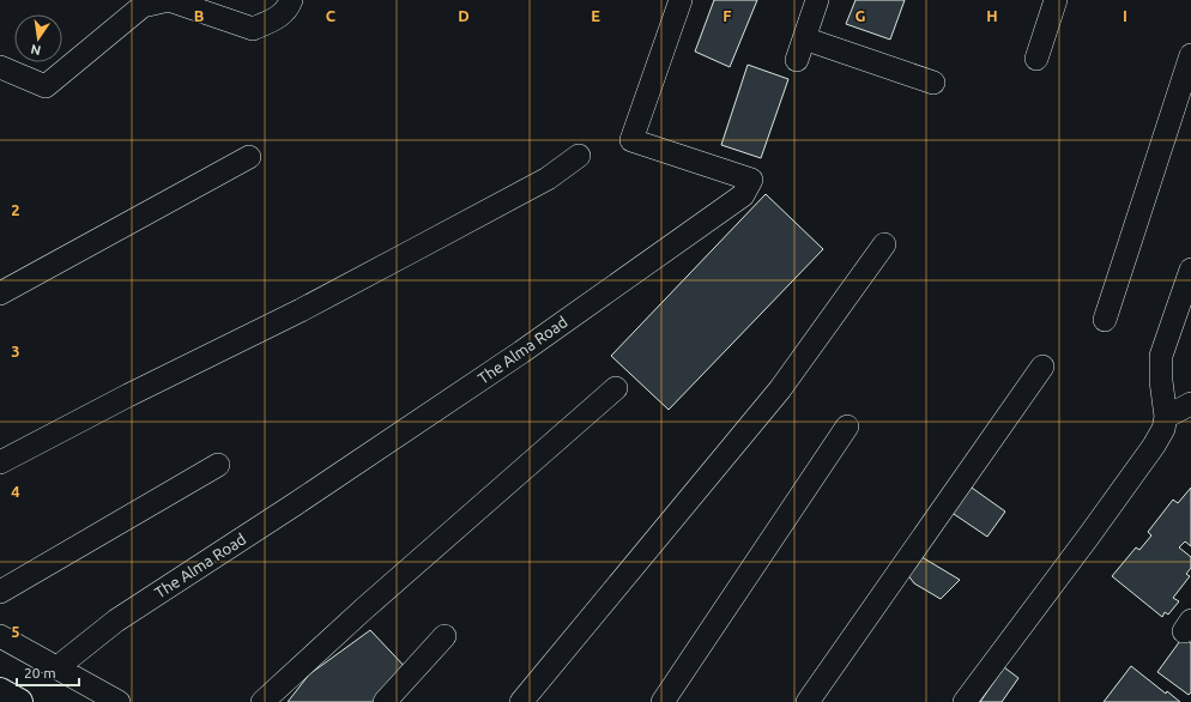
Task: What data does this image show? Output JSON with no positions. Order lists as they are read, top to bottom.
{
  "streets": {
    "street": ["The Alma Road"]
  },
  "scale_bar": "20 m",
  "north": "bottom",
  "grid": {
    "columns": [
      "B",
      "C",
      "D",
      "E",
      "F",
      "G",
      "H",
      "I"
    ],
    "rows": [
      "2",
      "3",
      "4",
      "5"
    ]
  }
}
